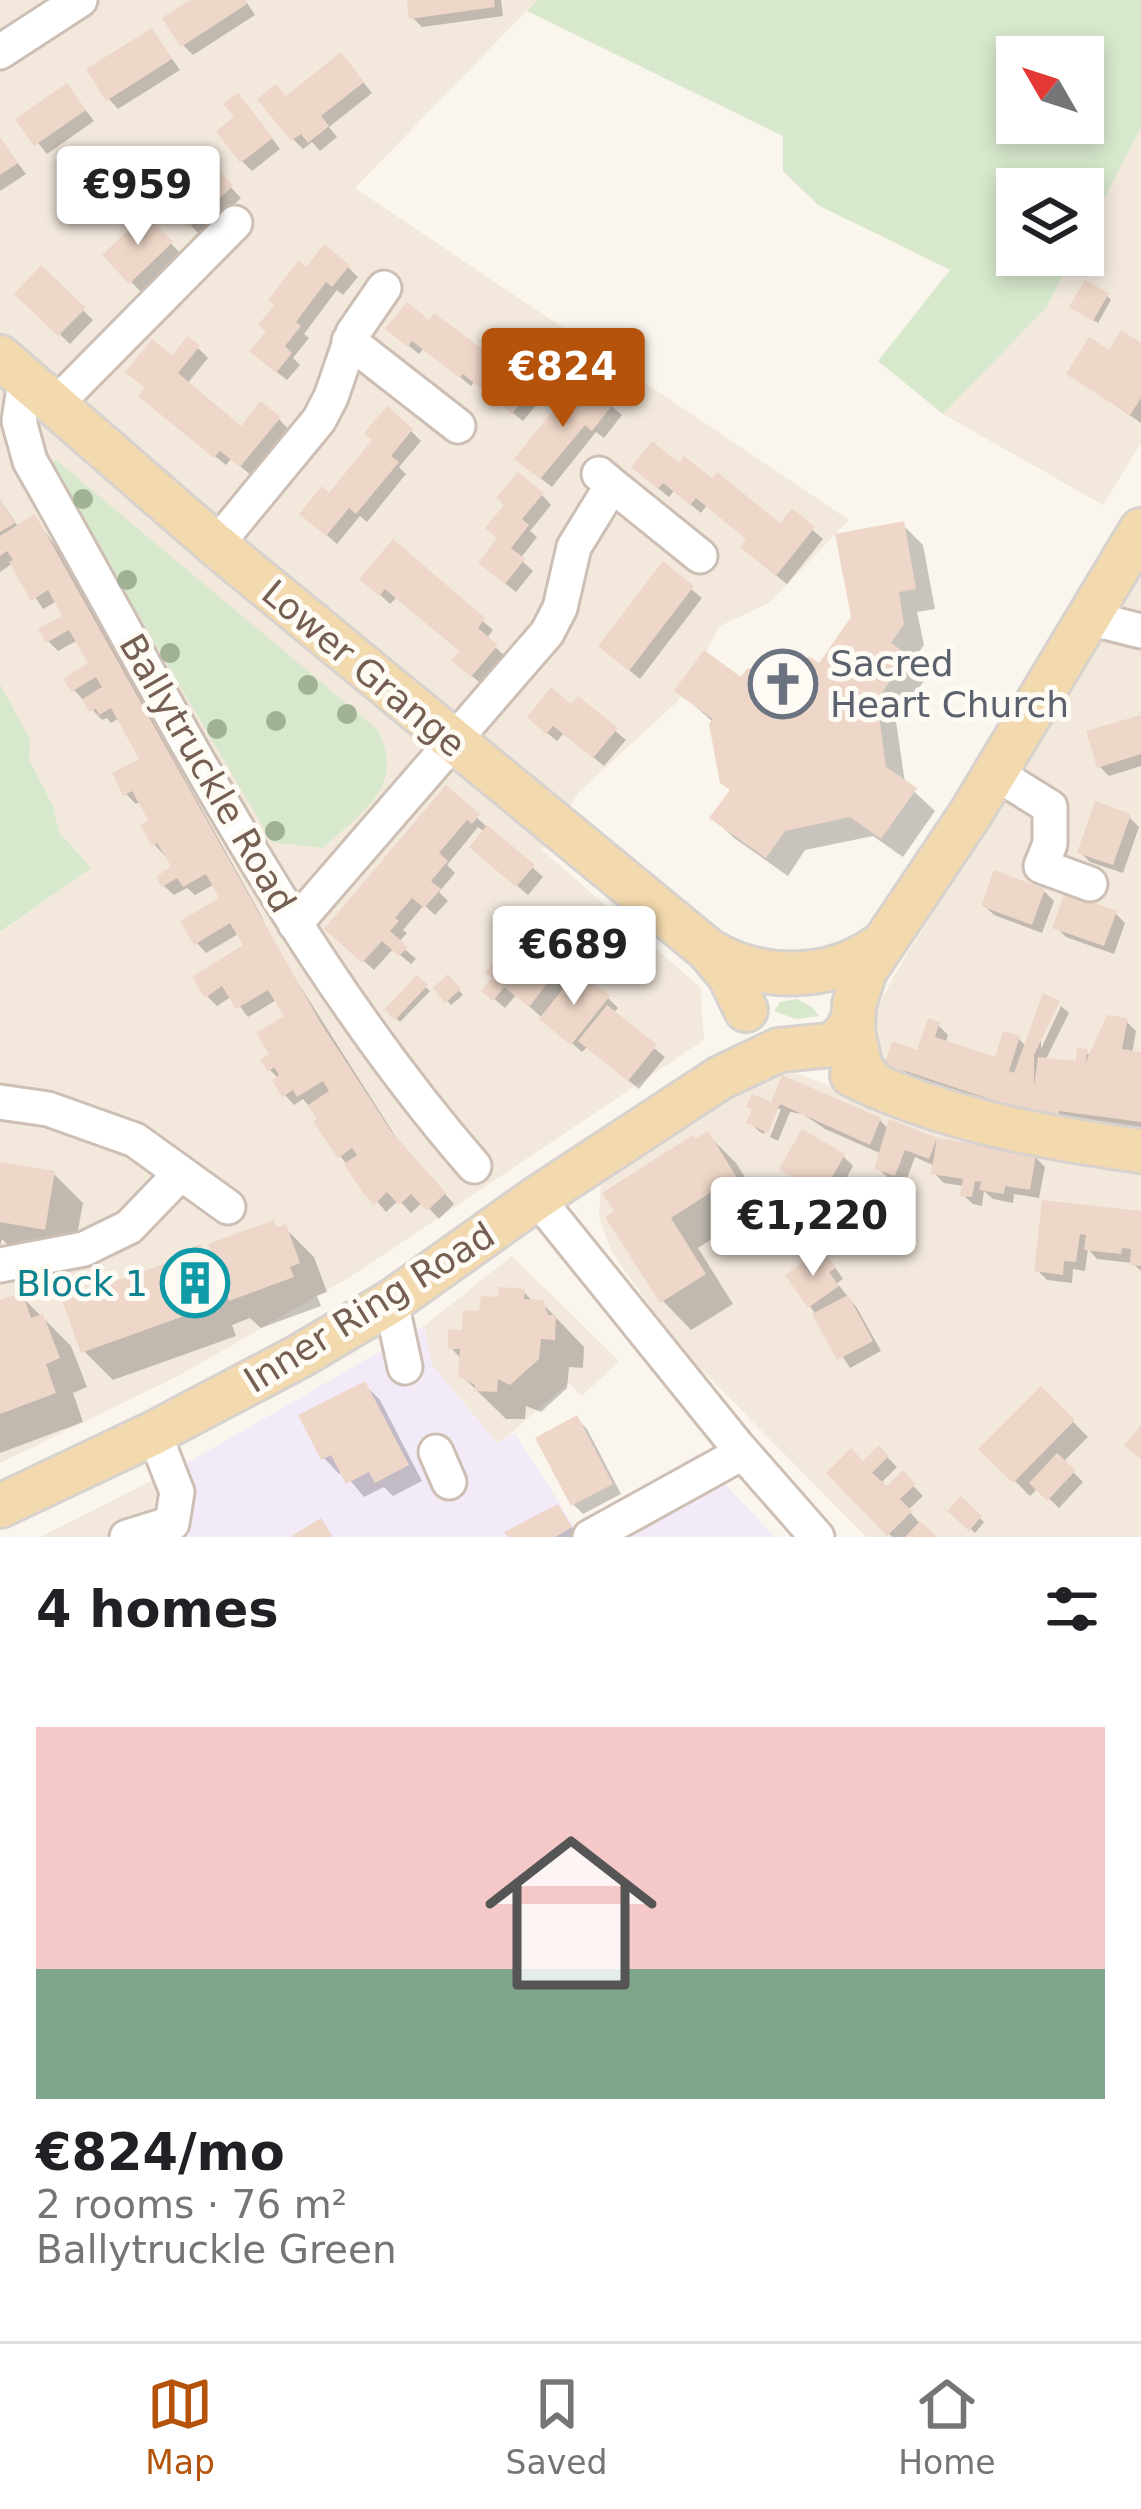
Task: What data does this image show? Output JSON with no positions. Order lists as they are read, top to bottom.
{
  "streets": {
    "main road": ["Lower Grange", "Inner Ring Road"],
    "street": ["Ballytruckle Road"]
  },
  "crossings": [
    ["Lower Grange", "Ballytruckle Road"]
  ],
  "places": {
    "church": ["Sacred Heart Church"],
    "building": ["Block 1"]
  },
  "north": "top left",
  "page": {
    "price": [
      "€959",
      "€824",
      "€689",
      "€1,220"
    ],
    "heading": "4 homes",
    "list": [
      {
        "name": "€824/mo",
        "note": "2 rooms · 76 m² · Ballytruckle Green"
      }
    ],
    "tabs": ["Map", "Saved", "Home"]
  }
}
